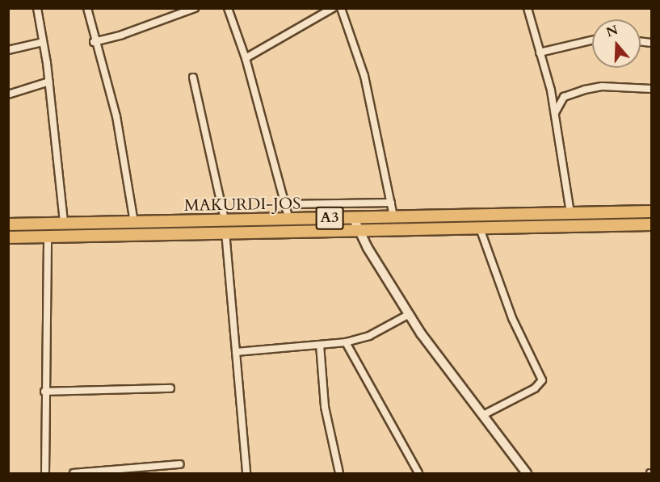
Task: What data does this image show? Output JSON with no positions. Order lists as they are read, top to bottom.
{
  "streets": {
    "highway": ["MAKURDI-JOS", "A3"]
  },
  "north": "top"
}
